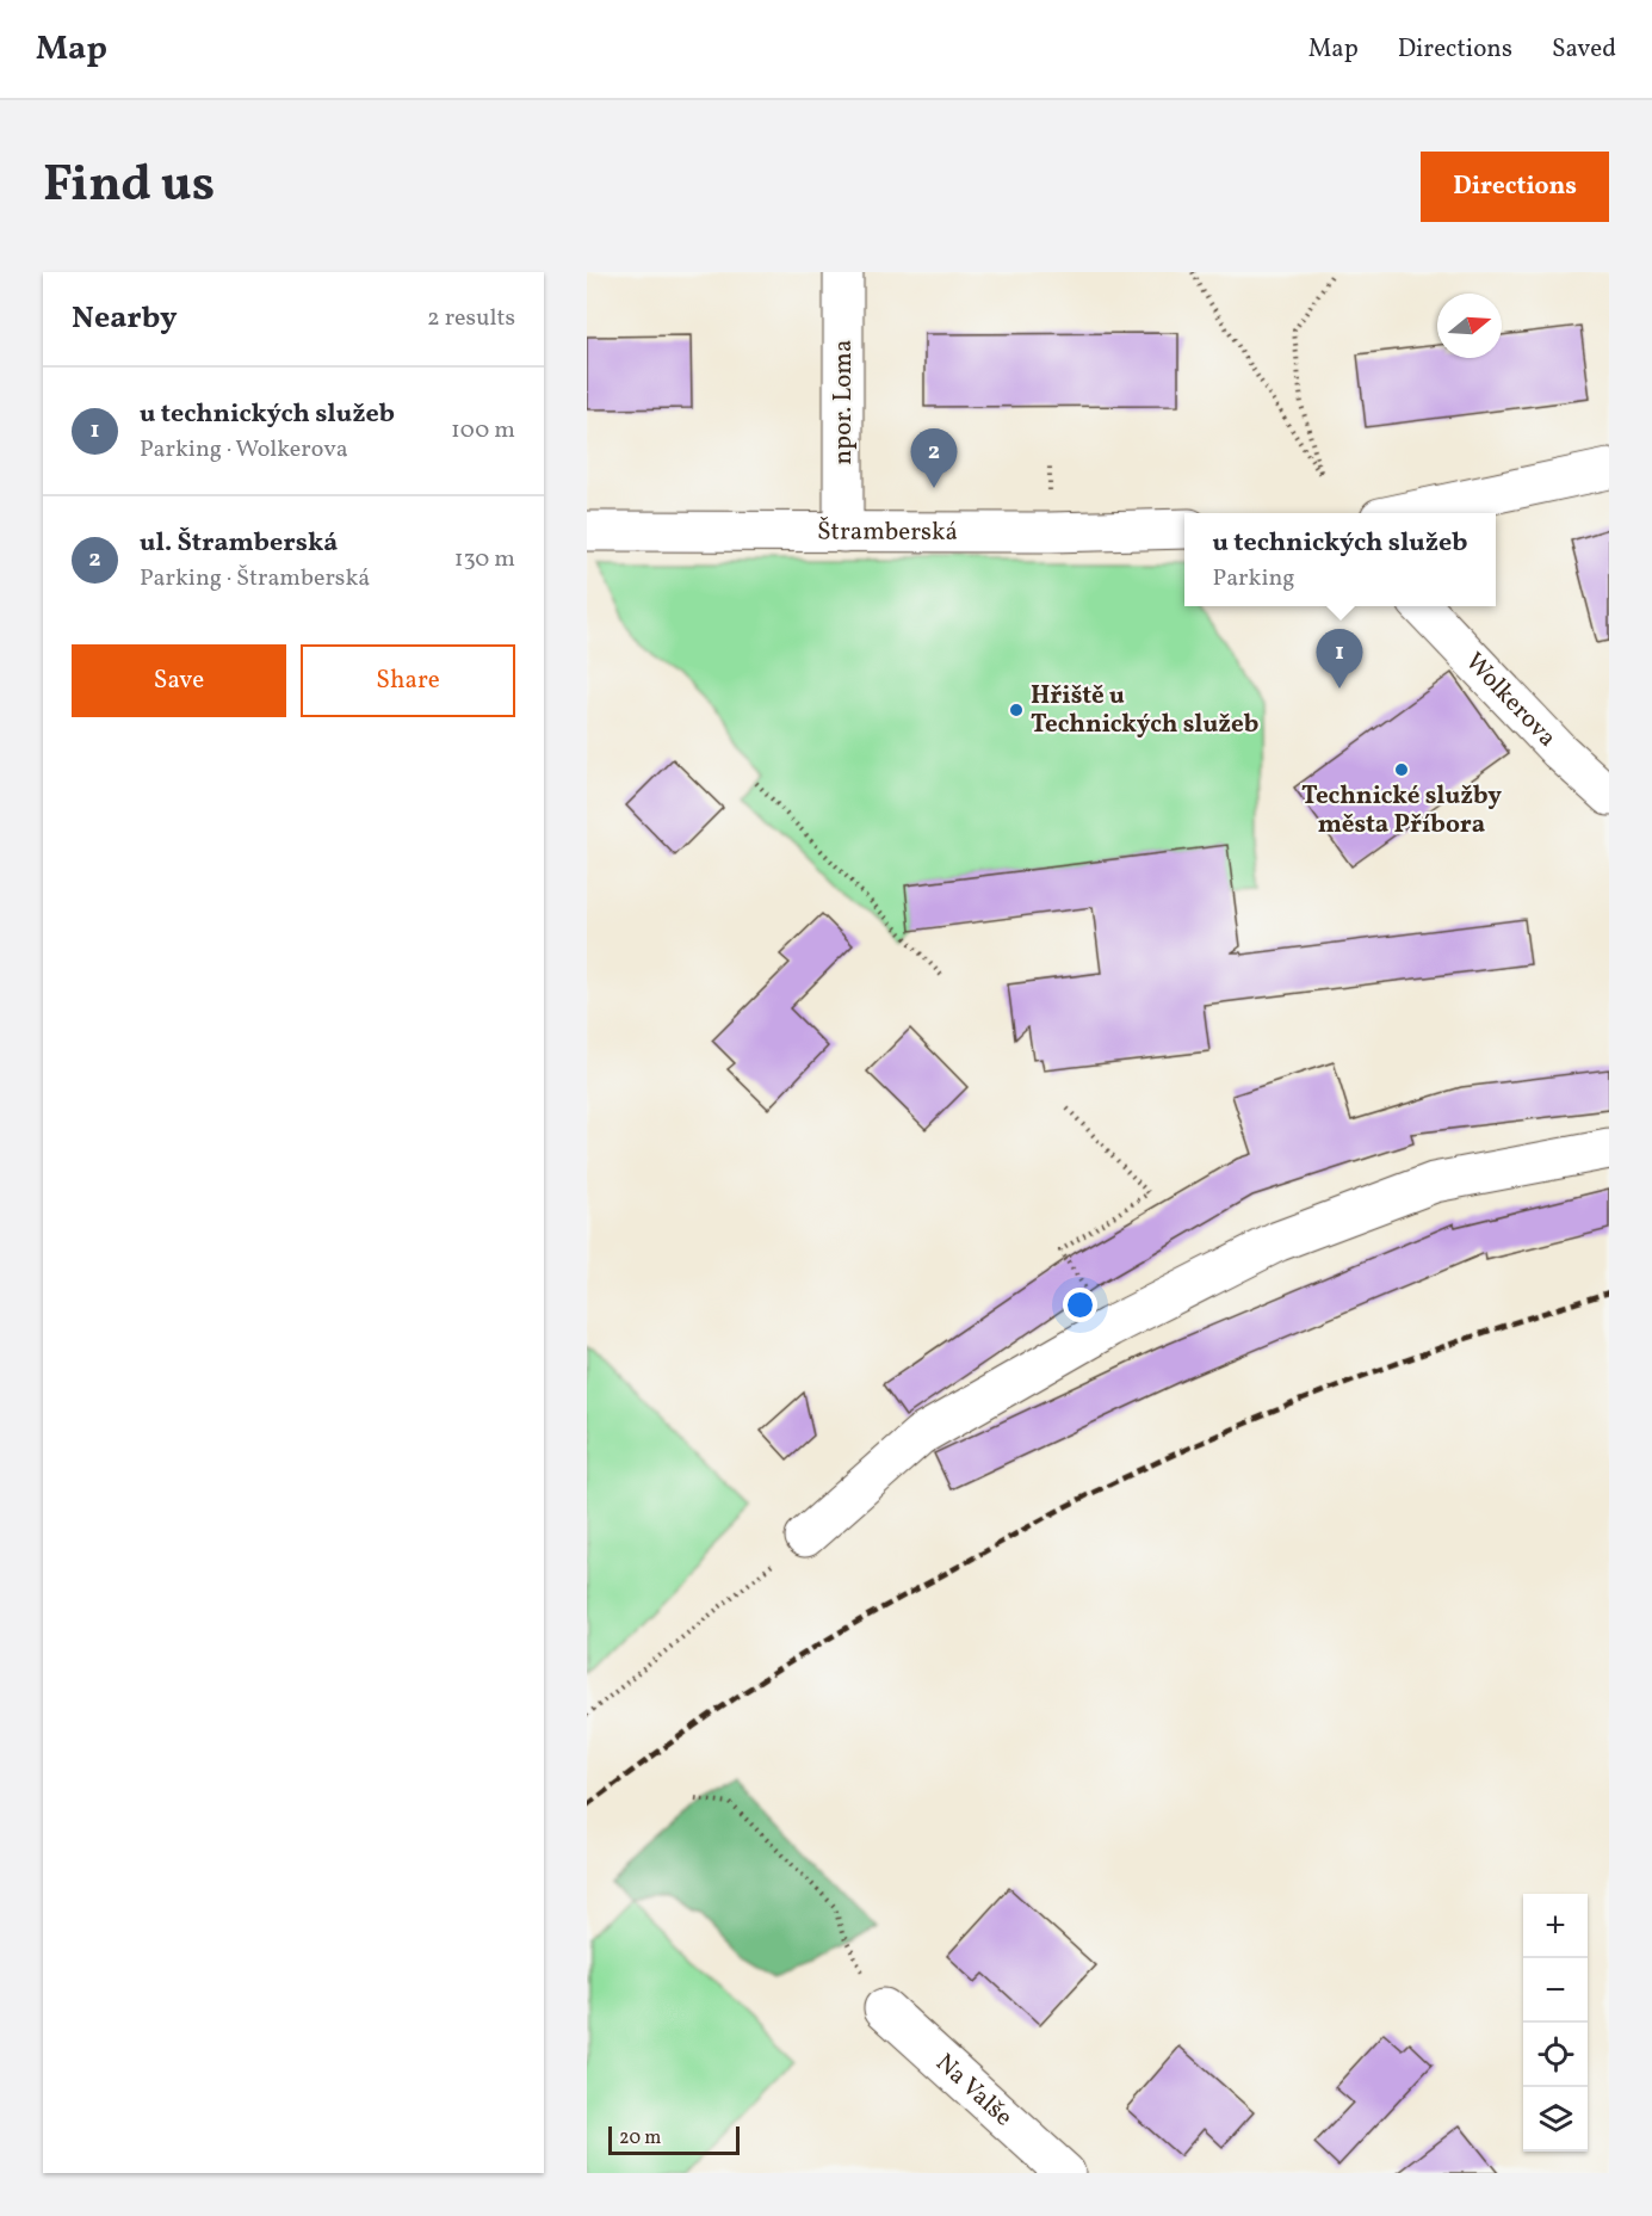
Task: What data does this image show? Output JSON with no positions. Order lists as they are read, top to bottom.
{
  "streets": {
    "street": [
      "npor. Loma",
      "Štramberská",
      "Wolkerova",
      "Na Valše"
    ]
  },
  "crossings": [
    ["npor. Loma", "Štramberská"]
  ],
  "places": ["Hřiště u Technických služeb", "Technické služby města Příbora"],
  "scale_bar": "20 m",
  "north": "right",
  "page": {
    "header": "Map",
    "nav": ["Map", "Directions", "Saved"],
    "title": "Find us",
    "buttons": [
      "Directions",
      ["Save", "Share"]
    ],
    "heading": ["Nearby", "2 results"],
    "list": [
      {
        "mark": "1",
        "name": "u technických služeb",
        "note": "Parking · Wolkerova",
        "value": "100 m"
      },
      {
        "mark": "2",
        "name": "ul. Štramberská",
        "note": "Parking · Štramberská",
        "value": "130 m"
      }
    ],
    "pins": ["2", "1"],
    "popup": ["u technických služeb", "Parking"],
    "map_buttons": ["+", "−"],
    "scale": "20 m"
  }
}
